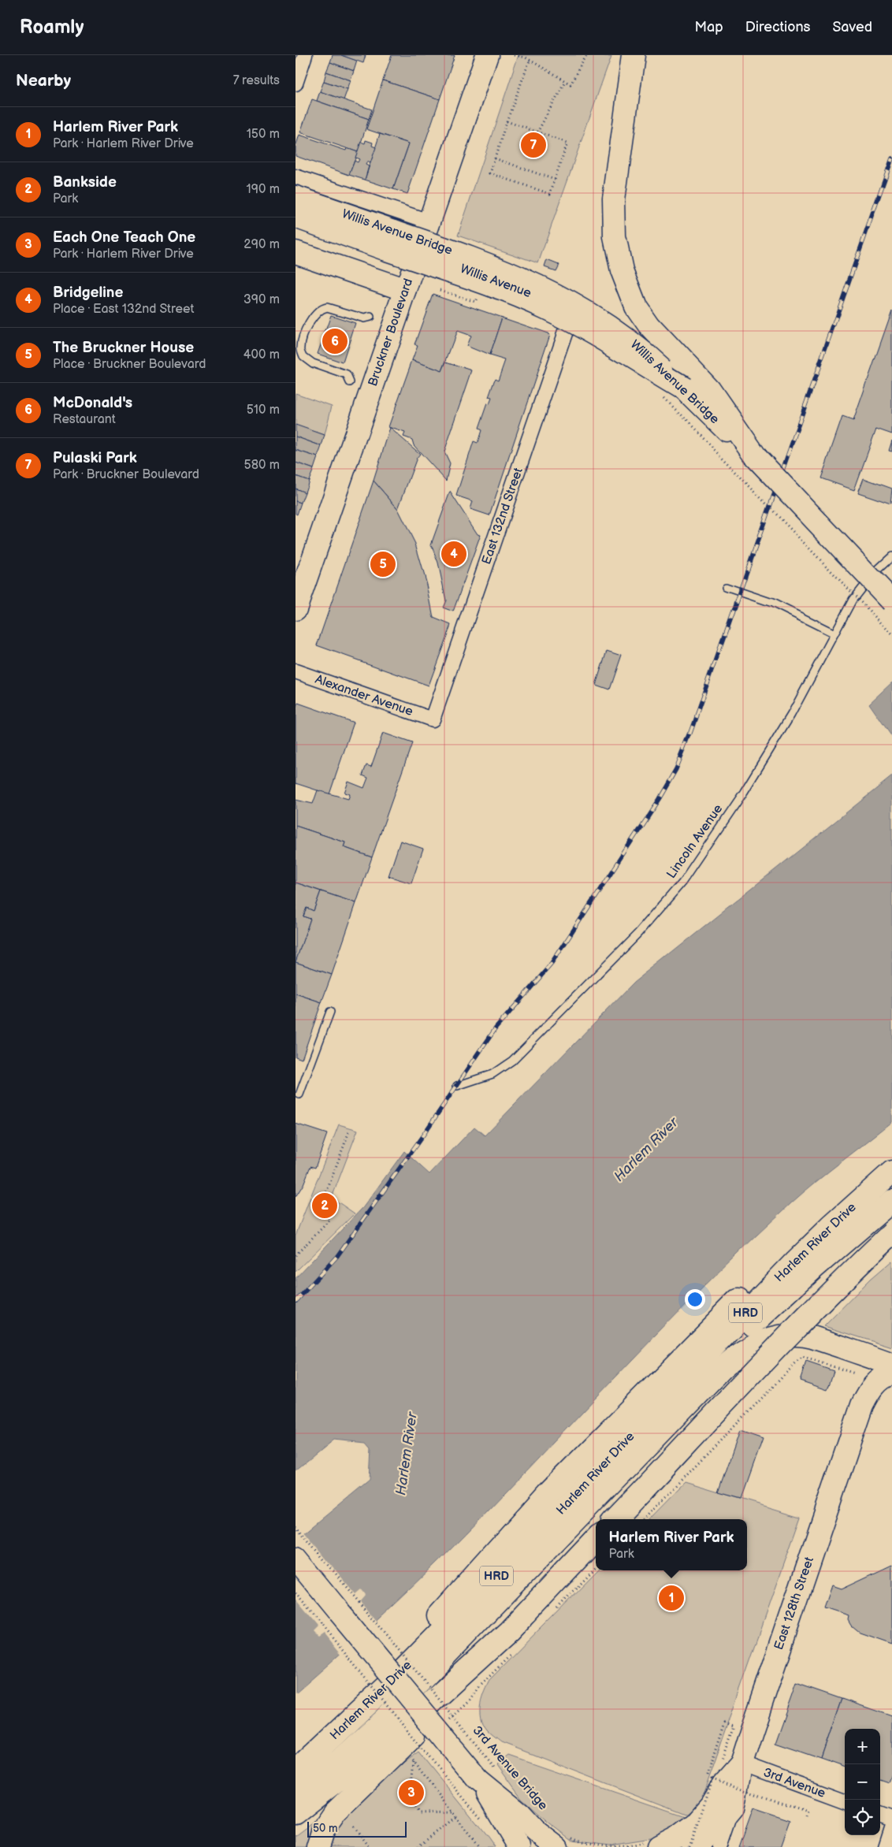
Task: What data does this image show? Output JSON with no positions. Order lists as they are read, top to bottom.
{
  "streets": {
    "main road": [
      "Willis Avenue Bridge",
      "Bruckner Boulevard",
      "Harlem River Drive",
      "HRD",
      "East 128th Street"
    ],
    "street": [
      "Willis Avenue",
      "East 132nd Street",
      "Alexander Avenue",
      "3rd Avenue"
    ],
    "lane": ["Lincoln Avenue"],
    "path": ["3rd Avenue Bridge"]
  },
  "crossings": [
    ["Willis Avenue", "Bruckner Boulevard"],
    ["Willis Avenue", "East 132nd Street"],
    ["East 132nd Street", "Alexander Avenue"],
    ["East 128th Street", "3rd Avenue"]
  ],
  "water": ["Harlem River"],
  "scale_bar": "50 m",
  "page": {
    "header": "Roamly",
    "nav": ["Map", "Directions", "Saved"],
    "heading": ["Nearby", "7 results"],
    "list": [
      {
        "mark": "1",
        "name": "Harlem River Park",
        "note": "Park · Harlem River Drive",
        "value": "150 m"
      },
      {
        "mark": "2",
        "name": "Bankside",
        "note": "Park",
        "value": "190 m"
      },
      {
        "mark": "3",
        "name": "Each One Teach One",
        "note": "Park · Harlem River Drive",
        "value": "290 m"
      },
      {
        "mark": "4",
        "name": "Bridgeline",
        "note": "Place · East 132nd Street",
        "value": "390 m"
      },
      {
        "mark": "5",
        "name": "The Bruckner House",
        "note": "Place · Bruckner Boulevard",
        "value": "400 m"
      },
      {
        "mark": "6",
        "name": "McDonald's",
        "note": "Restaurant",
        "value": "510 m"
      },
      {
        "mark": "7",
        "name": "Pulaski Park",
        "note": "Park · Bruckner Boulevard",
        "value": "580 m"
      }
    ],
    "pins": [
      "7",
      "6",
      "4",
      "5",
      "2",
      "1",
      "3"
    ],
    "popup": ["Harlem River Park", "Park"],
    "map_buttons": ["+", "−"],
    "scale": "50 m"
  }
}
